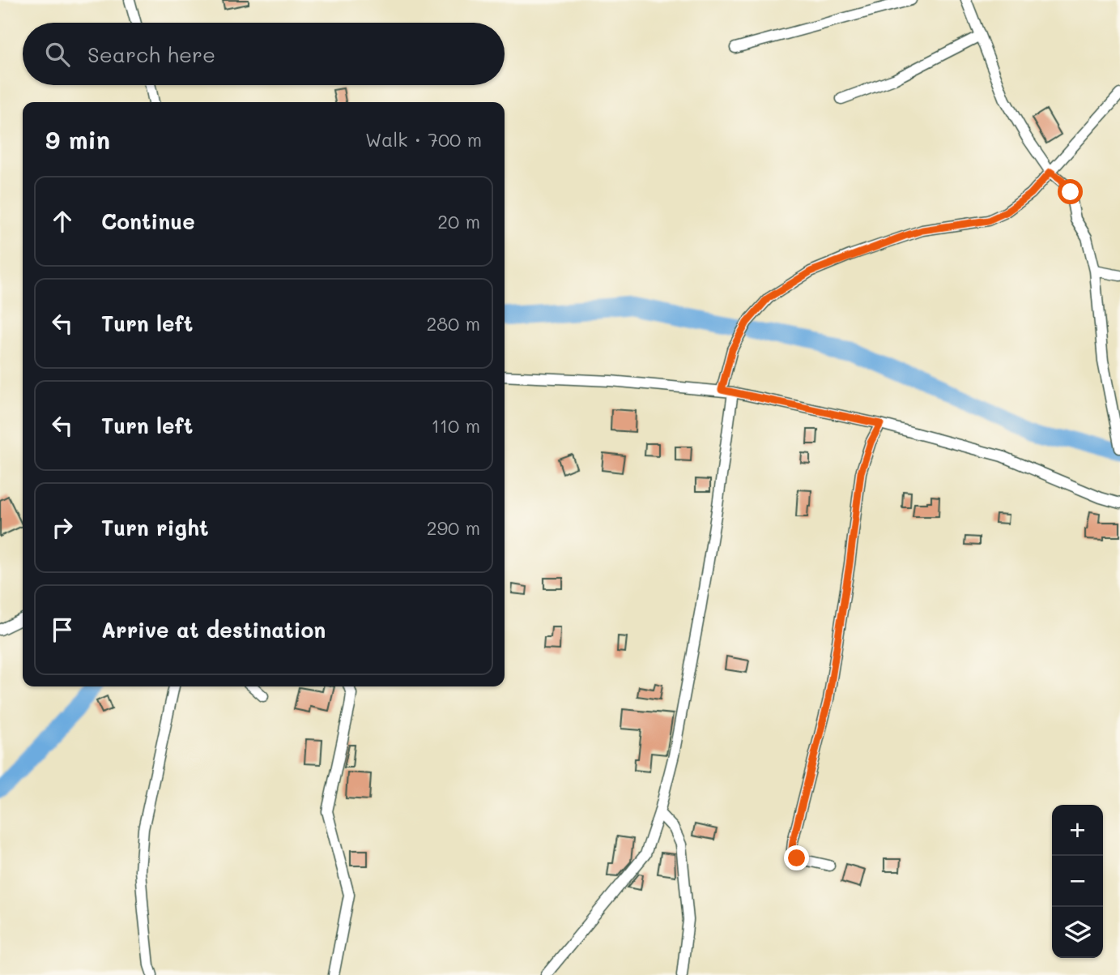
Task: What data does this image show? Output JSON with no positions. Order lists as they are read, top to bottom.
{
  "page": {
    "search": "Search here",
    "heading": ["9 min", "Walk · 700 m"],
    "list": [
      ["Continue", "20 m"],
      ["Turn left", "280 m"],
      ["Turn left", "110 m"],
      ["Turn right", "290 m"],
      "Arrive at destination"
    ],
    "map_buttons": ["+", "−"]
  }
}
